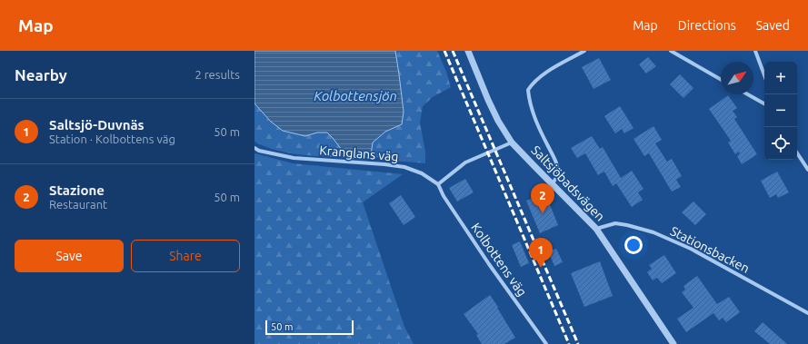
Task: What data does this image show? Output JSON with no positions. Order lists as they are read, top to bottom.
{
  "streets": {
    "street": [
      "Kranglans väg",
      "Saltsjöbadsvägen",
      "Stationsbacken",
      "Kolbottens väg"
    ]
  },
  "crossings": [
    ["Kranglans väg", "Kolbottens väg"],
    ["Saltsjöbadsvägen", "Stationsbacken"]
  ],
  "water": ["Kolbottensjön"],
  "scale_bar": "50 m",
  "north": "top right",
  "page": {
    "header": "Map",
    "nav": ["Map", "Directions", "Saved"],
    "heading": ["Nearby", "2 results"],
    "map_buttons": ["+", "−"],
    "list": [
      {
        "mark": "1",
        "name": "Saltsjö-Duvnäs",
        "note": "Station · Kolbottens väg",
        "value": "50 m"
      },
      {
        "mark": "2",
        "name": "Stazione",
        "note": "Restaurant",
        "value": "50 m"
      }
    ],
    "pins": ["2", "1"],
    "buttons": ["Save", "Share"],
    "scale": "50 m"
  }
}
